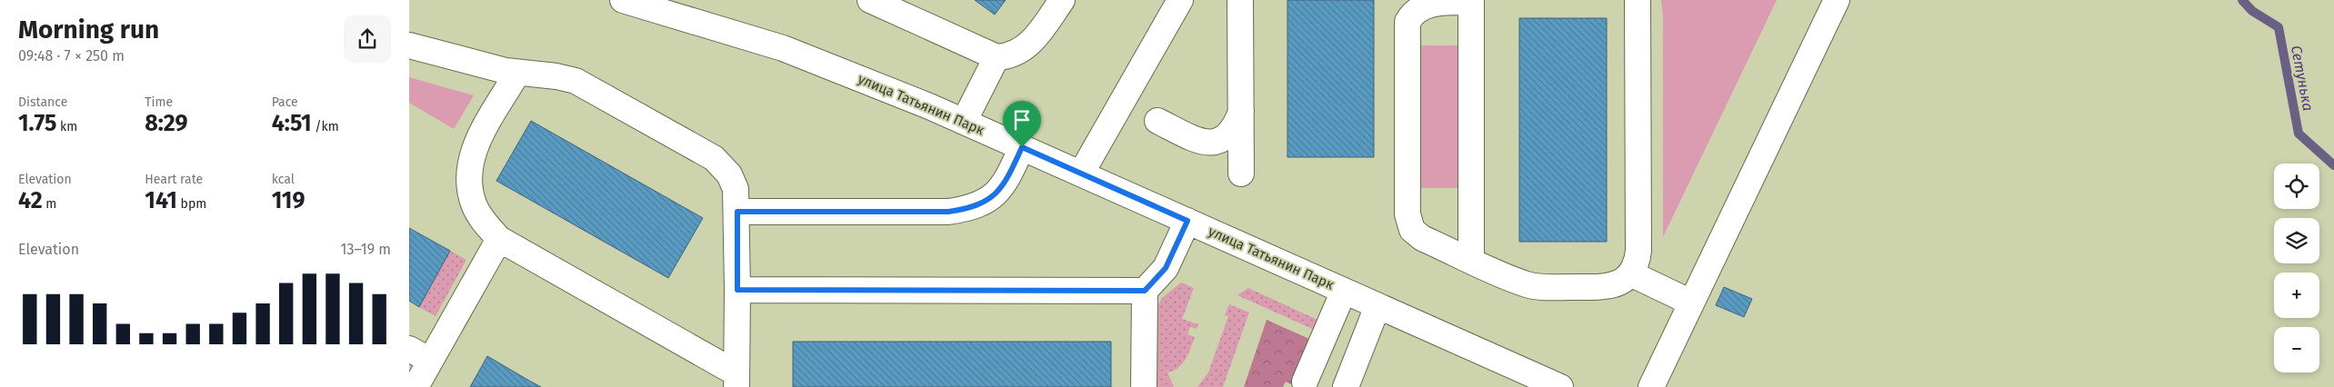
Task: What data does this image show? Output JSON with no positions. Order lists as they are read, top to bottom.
{
  "streets": {
    "street": ["улица Татьянин Парк"]
  },
  "water": ["Сетунька"],
  "page": {
    "heading": ["Morning run", "09:48 · 7 × 250 m"],
    "stats": [
      ["Distance", "1.75 km"],
      ["Time", "8:29"],
      ["Pace", "4:51 /km"],
      ["Elevation", "42 m"],
      ["Heart rate", "141 bpm"],
      ["kcal", "119"]
    ],
    "map_buttons": ["+", "−"],
    "chart": ["Elevation", "13–19 m"]
  }
}
